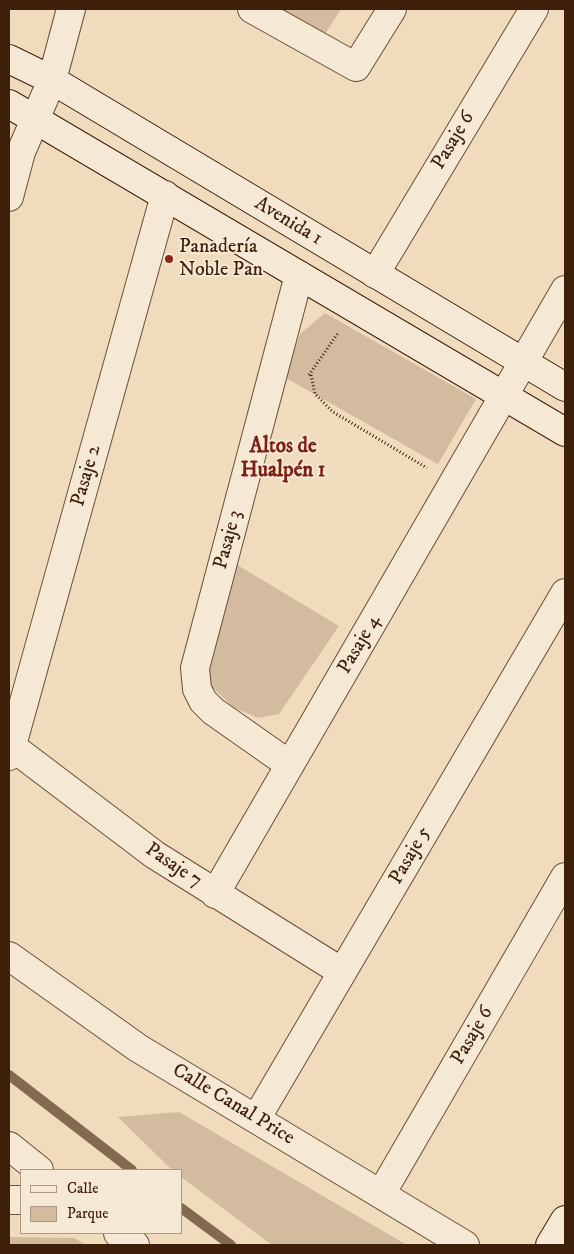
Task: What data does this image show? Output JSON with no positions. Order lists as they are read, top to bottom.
{
  "streets": {
    "street": [
      "Pasaje 6",
      "Avenida 1",
      "Pasaje 2",
      "Pasaje 3",
      "Pasaje 4",
      "Pasaje 5",
      "Pasaje 7",
      "Calle Canal Price"
    ]
  },
  "crossings": [
    ["Pasaje 6", "Avenida 1"],
    ["Pasaje 6", "Calle Canal Price"],
    ["Avenida 1", "Pasaje 2"],
    ["Avenida 1", "Pasaje 3"],
    ["Avenida 1", "Pasaje 4"],
    ["Pasaje 2", "Pasaje 7"],
    ["Pasaje 3", "Pasaje 4"],
    ["Pasaje 4", "Pasaje 7"],
    ["Pasaje 5", "Pasaje 7"],
    ["Pasaje 5", "Calle Canal Price"]
  ],
  "districts": ["Altos de Hualpén 1"],
  "places": ["Panadería Noble Pan"],
  "legend": ["Calle", "Parque"]
}
